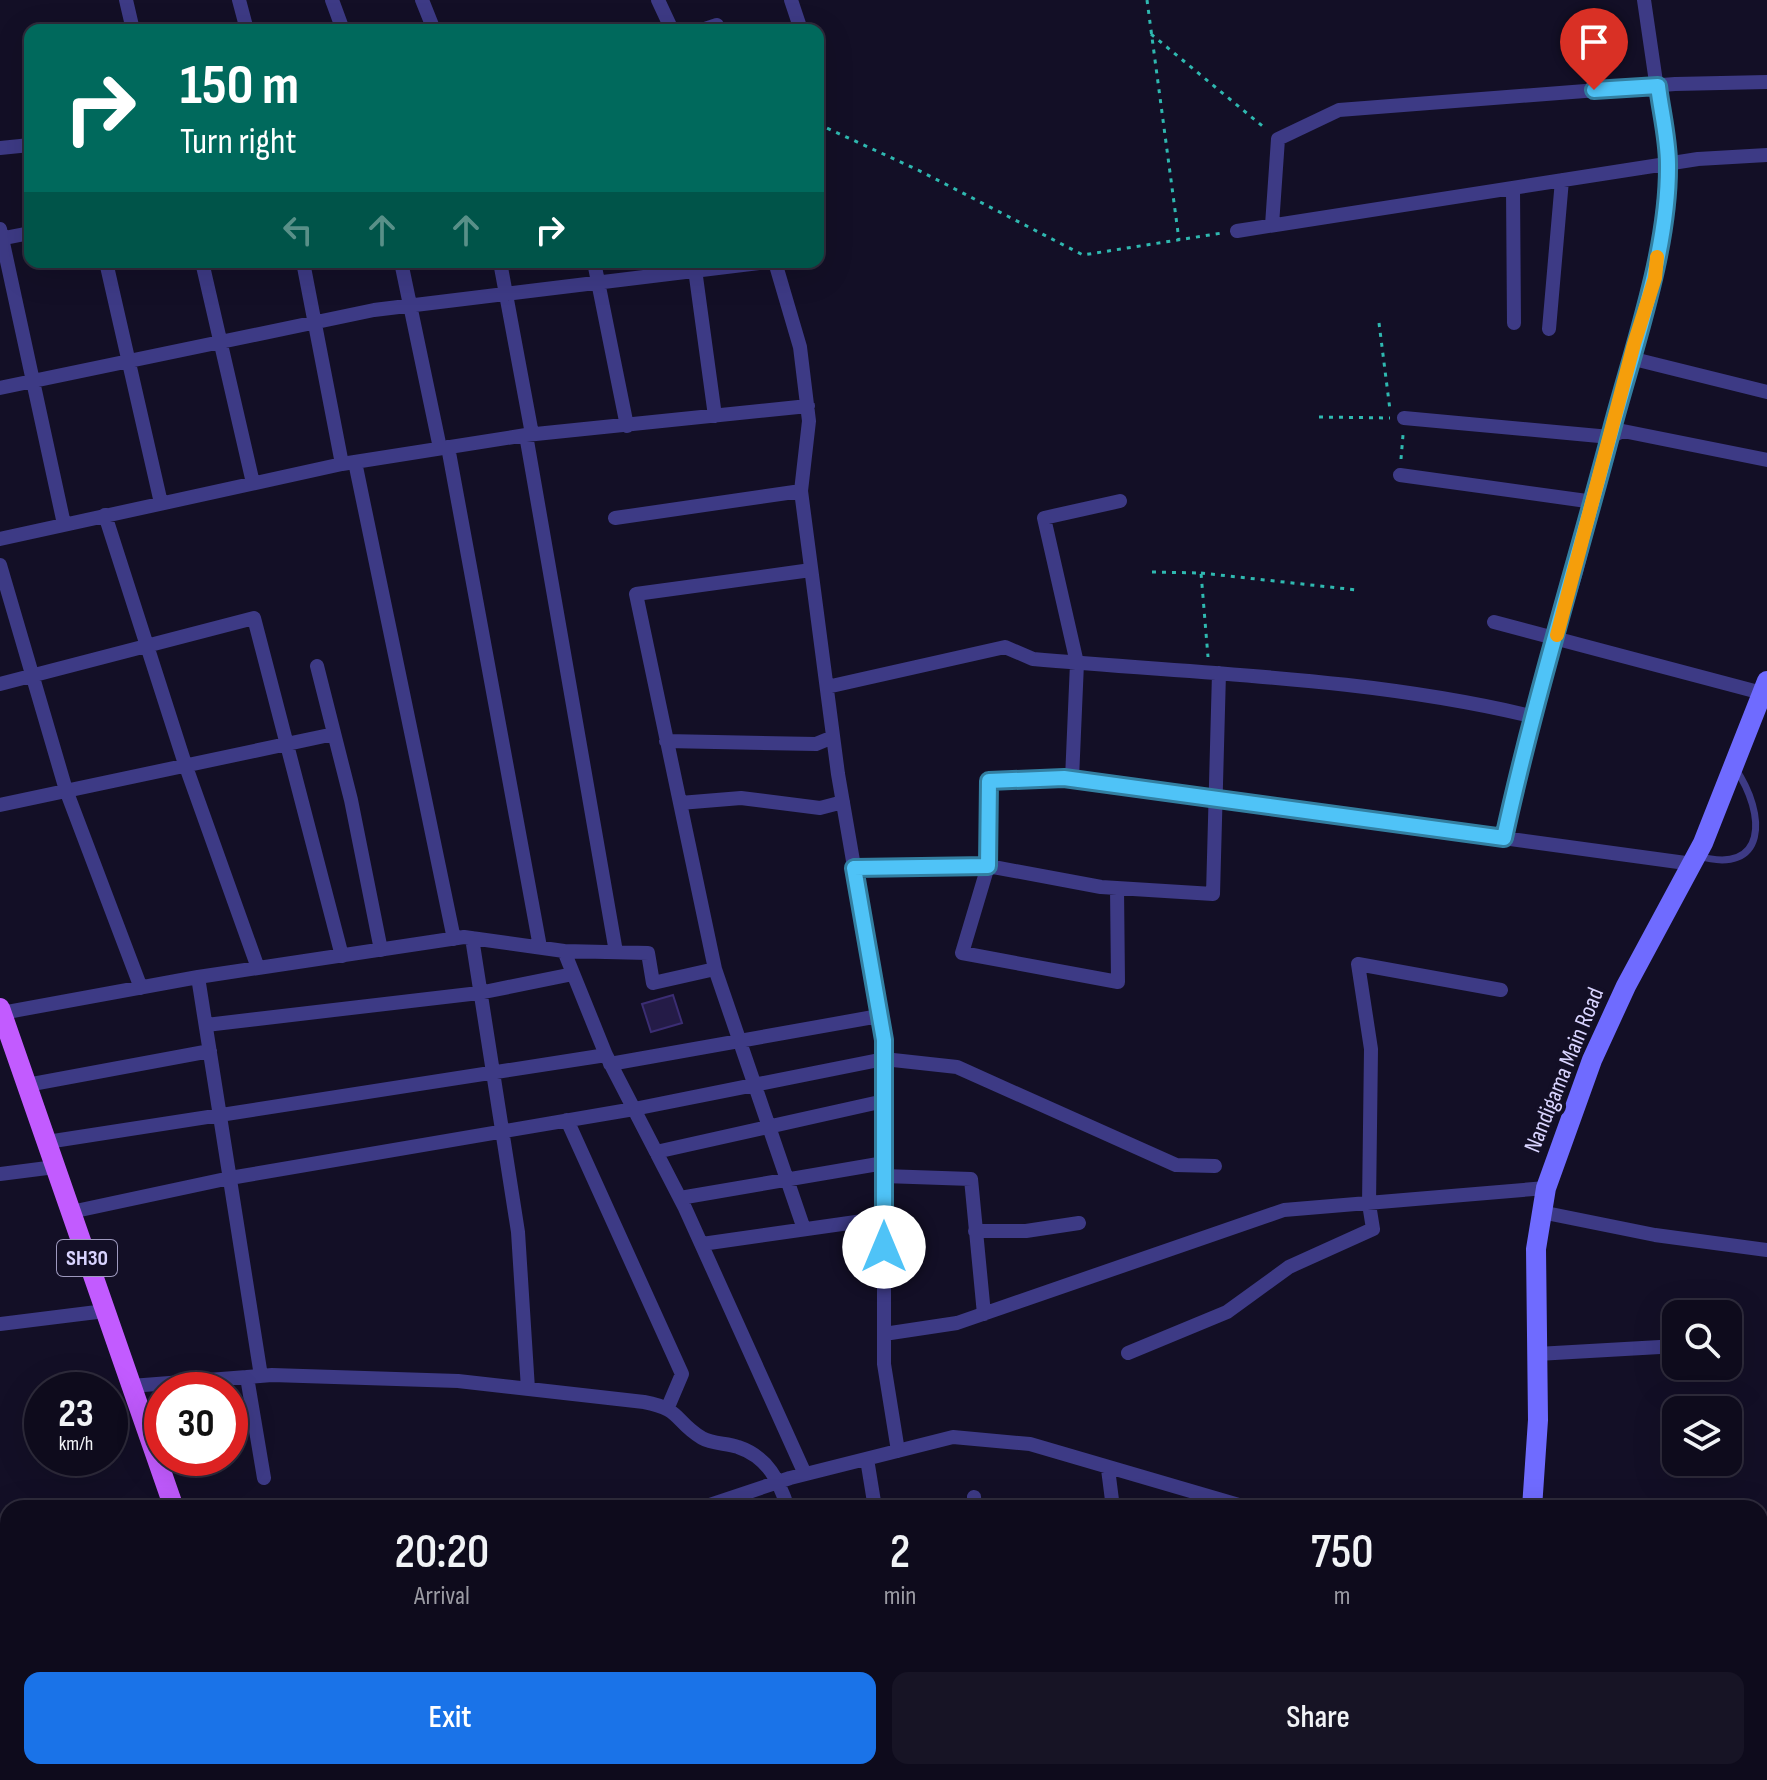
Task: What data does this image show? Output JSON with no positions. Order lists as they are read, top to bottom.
{
  "streets": {
    "main road": ["SH30"],
    "street": ["Nandigama Main Road"]
  },
  "page": {
    "turn": ["150 m", "Turn right"],
    "speed": "23 km/h",
    "limit": "30",
    "eta": [
      "20:20",
      "Arrival",
      "2",
      "min",
      "750",
      "m"
    ],
    "buttons": ["Exit", "Share"]
  }
}
